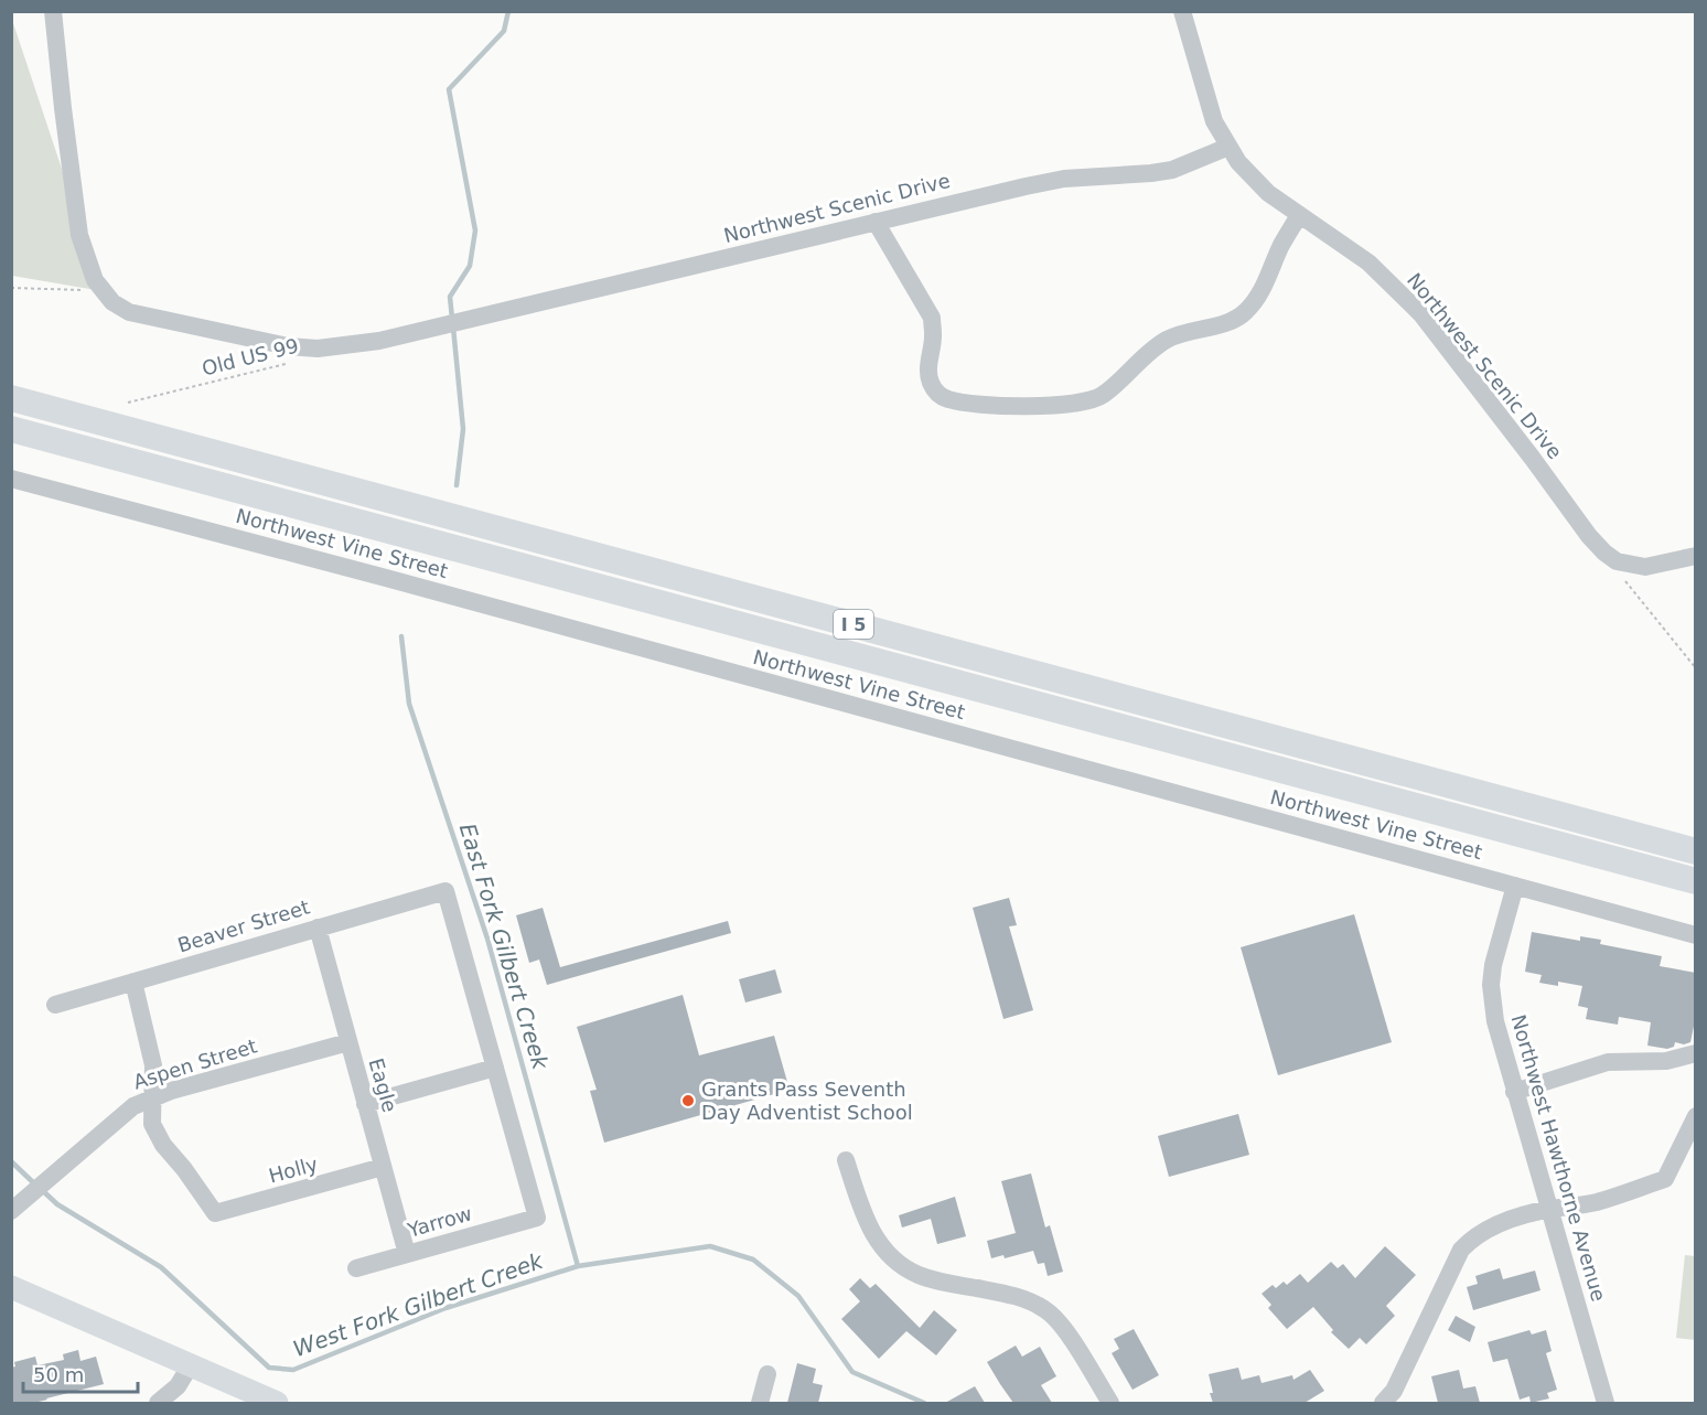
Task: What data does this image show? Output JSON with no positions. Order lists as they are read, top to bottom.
{
  "streets": {
    "highway": ["I 5"],
    "street": [
      "Northwest Scenic Drive",
      "Northwest Vine Street",
      "Beaver Street",
      "Aspen Street",
      "Eagle",
      "Northwest Hawthorne Avenue",
      "Holly",
      "Yarrow"
    ],
    "path": ["Old US 99"]
  },
  "crossings": [
    ["Northwest Vine Street", "Northwest Hawthorne Avenue"],
    ["Beaver Street", "Eagle"],
    ["Beaver Street", "Yarrow"],
    ["Aspen Street", "Eagle"],
    ["Aspen Street", "Holly"],
    ["Eagle", "Holly"],
    ["Eagle", "Yarrow"]
  ],
  "water": ["East Fork Gilbert Creek", "West Fork Gilbert Creek"],
  "places": ["Grants Pass Seventh Day Adventist School"],
  "scale_bar": "50 m"
}
